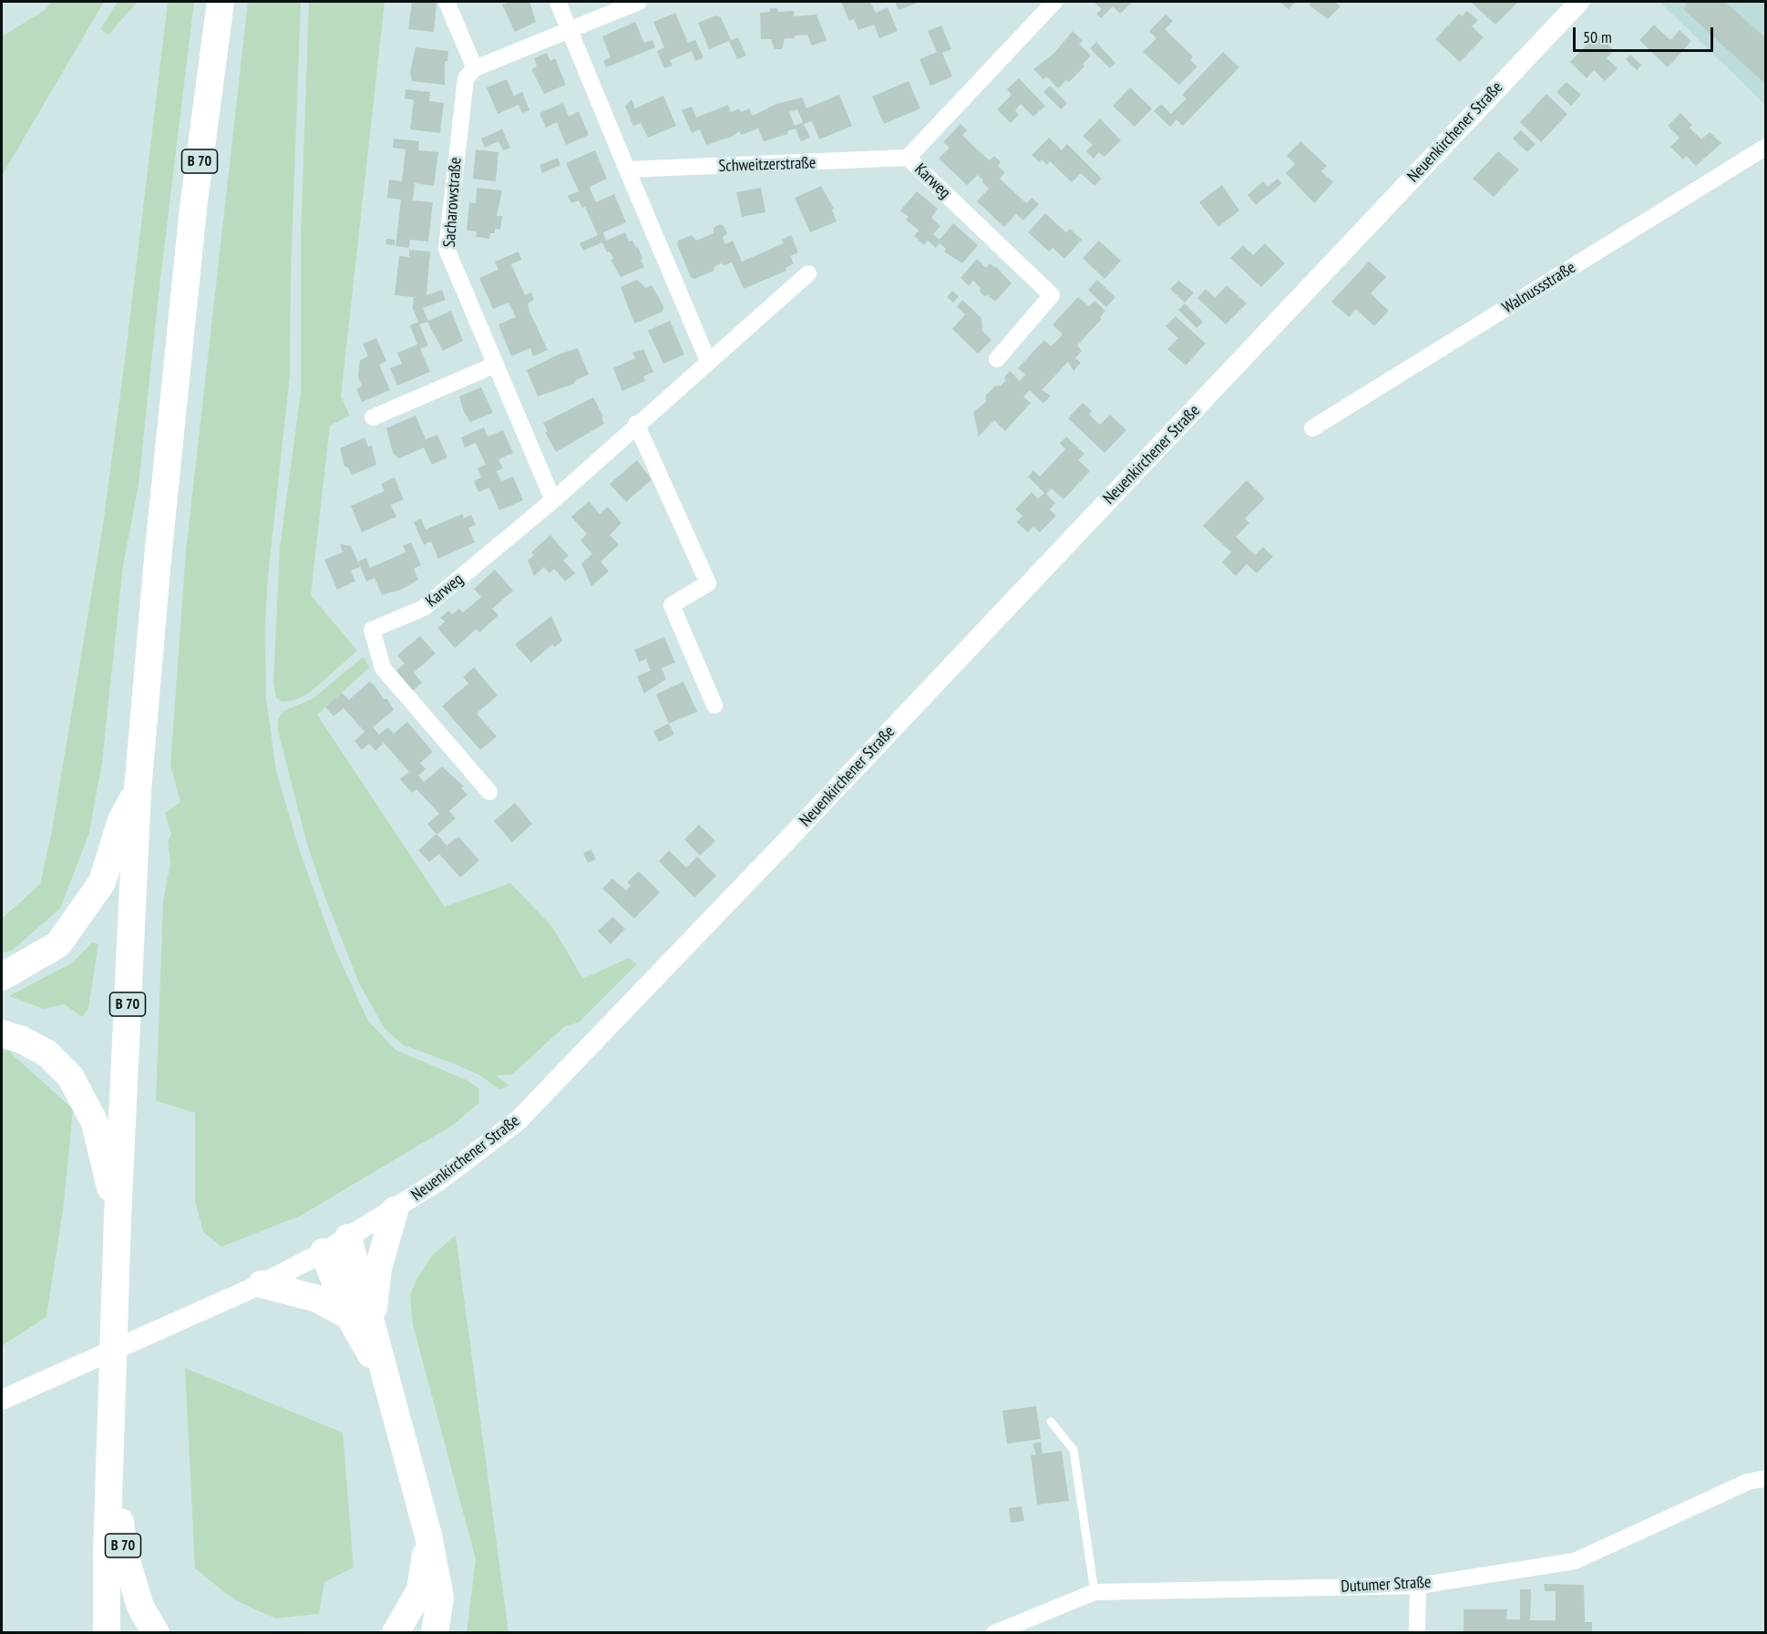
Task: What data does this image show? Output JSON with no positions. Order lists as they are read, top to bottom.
{
  "streets": {
    "highway": ["B 70"],
    "street": [
      "Neuenkirchener Straße",
      "Schweitzerstraße",
      "Karweg",
      "Sacharowstraße",
      "Walnussstraße",
      "Dutumer Straße"
    ]
  },
  "crossings": [
    ["Schweitzerstraße", "Karweg"],
    ["Karweg", "Sacharowstraße"]
  ],
  "scale_bar": "50 m"
}
